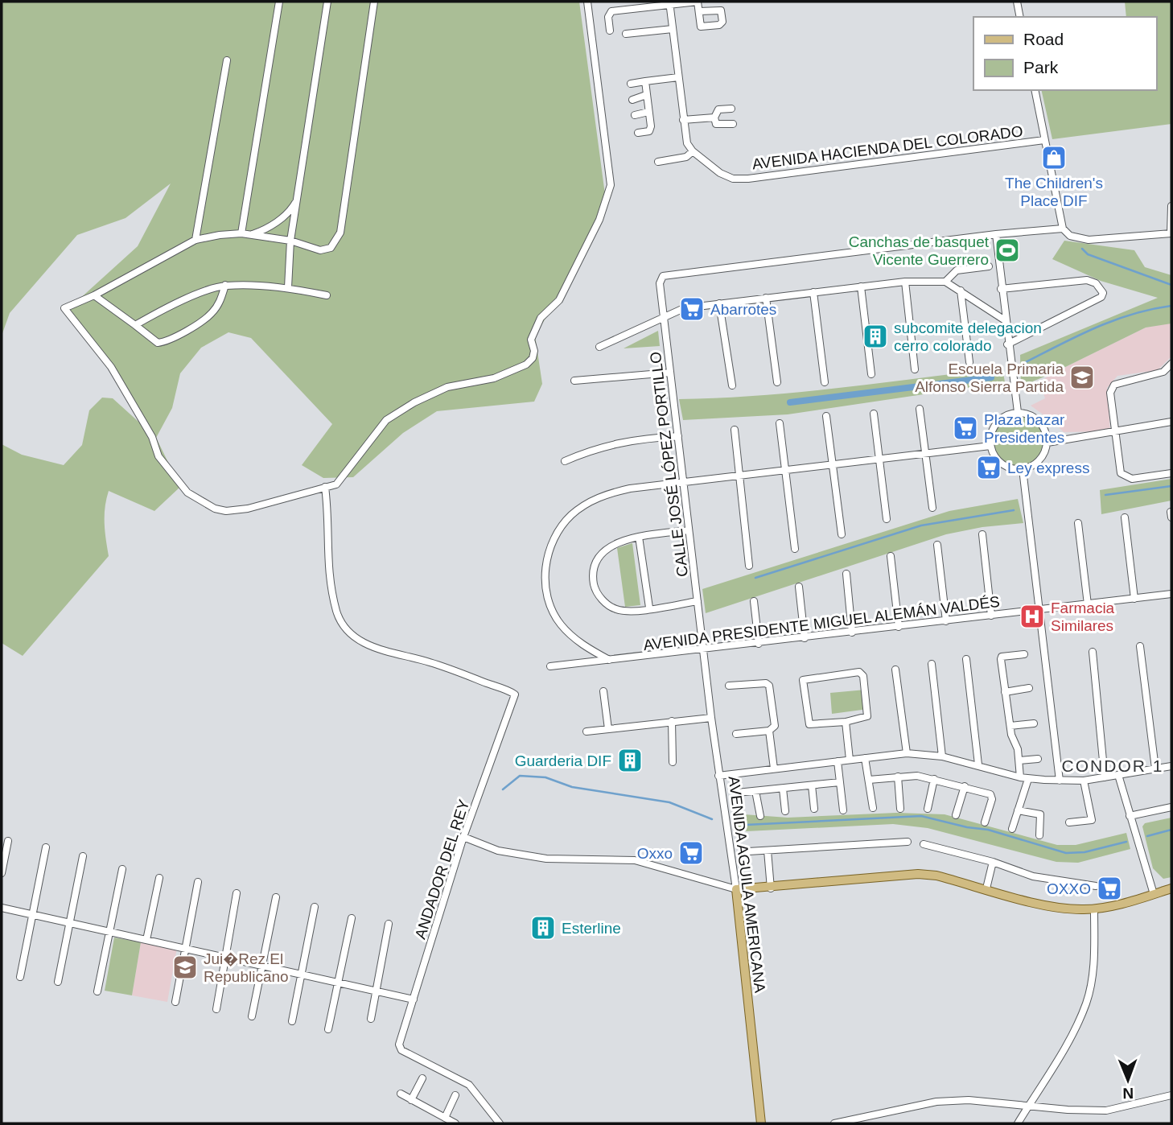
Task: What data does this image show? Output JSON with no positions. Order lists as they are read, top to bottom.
{
  "streets": {
    "main road": ["AVENIDA AGUILA AMERICANA"],
    "street": [
      "AVENIDA HACIENDA DEL COLORADO",
      "CALLE JOSÉ LÓPEZ PORTILLO",
      "AVENIDA PRESIDENTE MIGUEL ALEMÁN VALDÉS",
      "ANDADOR DEL REY"
    ]
  },
  "crossings": [
    ["CALLE JOSÉ LÓPEZ PORTILLO", "AVENIDA PRESIDENTE MIGUEL ALEMÁN VALDÉS"],
    ["CALLE JOSÉ LÓPEZ PORTILLO", "AVENIDA AGUILA AMERICANA"],
    ["AVENIDA PRESIDENTE MIGUEL ALEMÁN VALDÉS", "AVENIDA AGUILA AMERICANA"]
  ],
  "districts": ["CONDOR 1"],
  "places": {
    "shop": ["The Children's Place DIF"],
    "sports": ["Canchas de basquet Vicente Guerrero"],
    "supermarket": [
      "Abarrotes",
      "Plaza bazar Presidentes",
      "Ley express",
      "Oxxo",
      "OXXO"
    ],
    "building": ["subcomite delegacion cerro colorado", "Guarderia DIF", "Esterline"],
    "school or university": ["Escuela Primaria Alfonso Sierra Partida", "Jui�Rez El Republicano"],
    "hospital": ["Farmacia Similares"]
  },
  "legend": ["Road", "Park"],
  "north": "bottom"
}
